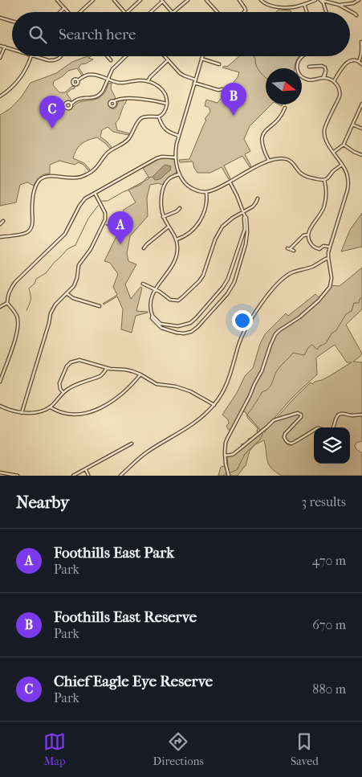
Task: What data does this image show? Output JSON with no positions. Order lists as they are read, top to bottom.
{
  "north": "right",
  "page": {
    "search": "Search here",
    "pins": ["B", "C", "A"],
    "heading": ["Nearby", "3 results"],
    "list": [
      {
        "mark": "A",
        "name": "Foothills East Park",
        "note": "Park",
        "value": "470 m"
      },
      {
        "mark": "B",
        "name": "Foothills East Reserve",
        "note": "Park",
        "value": "670 m"
      },
      {
        "mark": "C",
        "name": "Chief Eagle Eye Reserve",
        "note": "Park",
        "value": "880 m"
      }
    ],
    "nav": ["Map", "Directions", "Saved"]
  }
}
